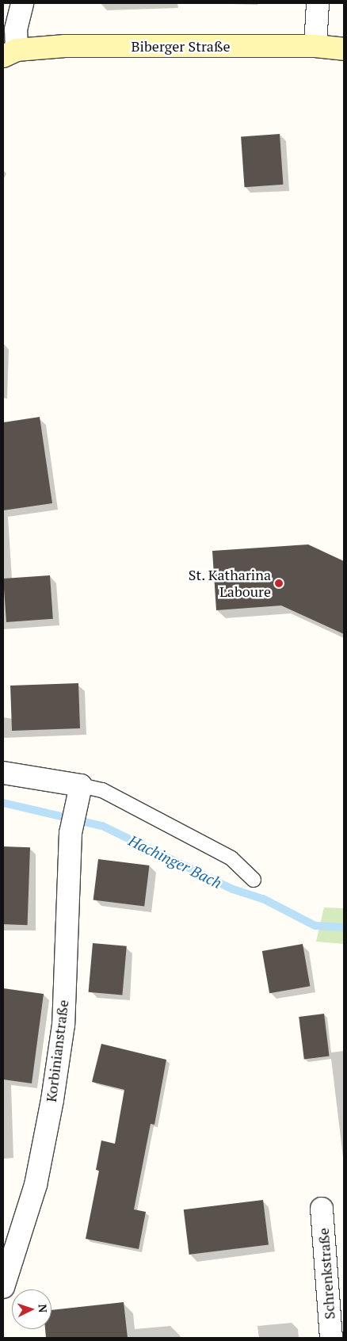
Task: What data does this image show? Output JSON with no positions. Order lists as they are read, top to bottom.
{
  "streets": {
    "main road": ["Biberger Straße"],
    "street": ["Korbinianstraße", "Schrenkstraße"]
  },
  "water": ["Hachinger Bach"],
  "places": ["St. Katharina Laboure"],
  "north": "right"
}
